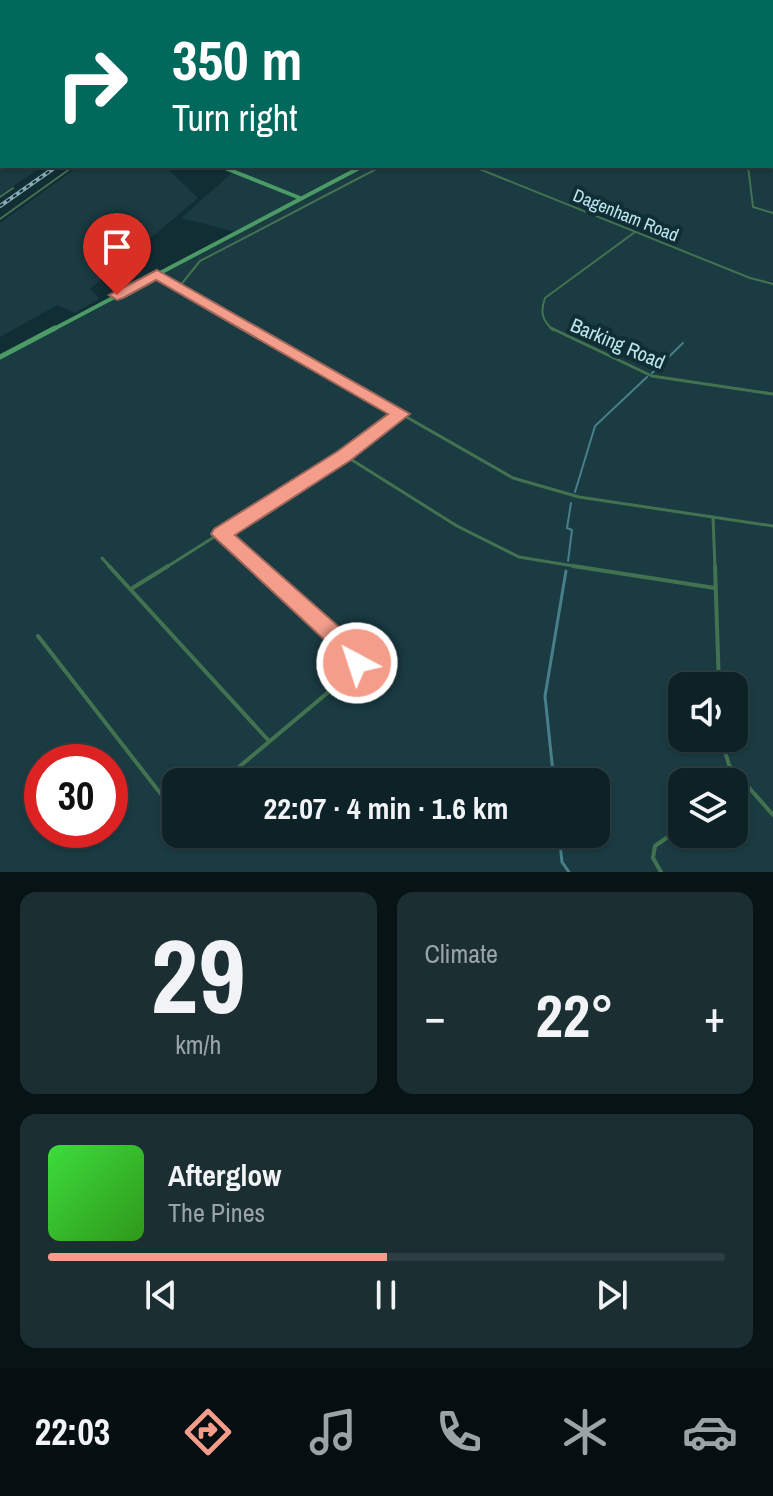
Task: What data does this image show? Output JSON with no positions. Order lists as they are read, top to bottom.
{
  "streets": {
    "street": ["Dagenham Road", "Barking Road"]
  },
  "crossings": [
    ["Dagenham Road", "Barking Road"]
  ],
  "page": {
    "turn": ["350 m", "Turn right"],
    "limit": "30",
    "trip": "22:07 · 4 min · 1.6 km",
    "tile": [
      ["29", "km/h"],
      "Climate"
    ],
    "heat": ["−", "22°", "+"],
    "song": ["Afterglow", "The Pines"],
    "tabs": "22:03"
  }
}
